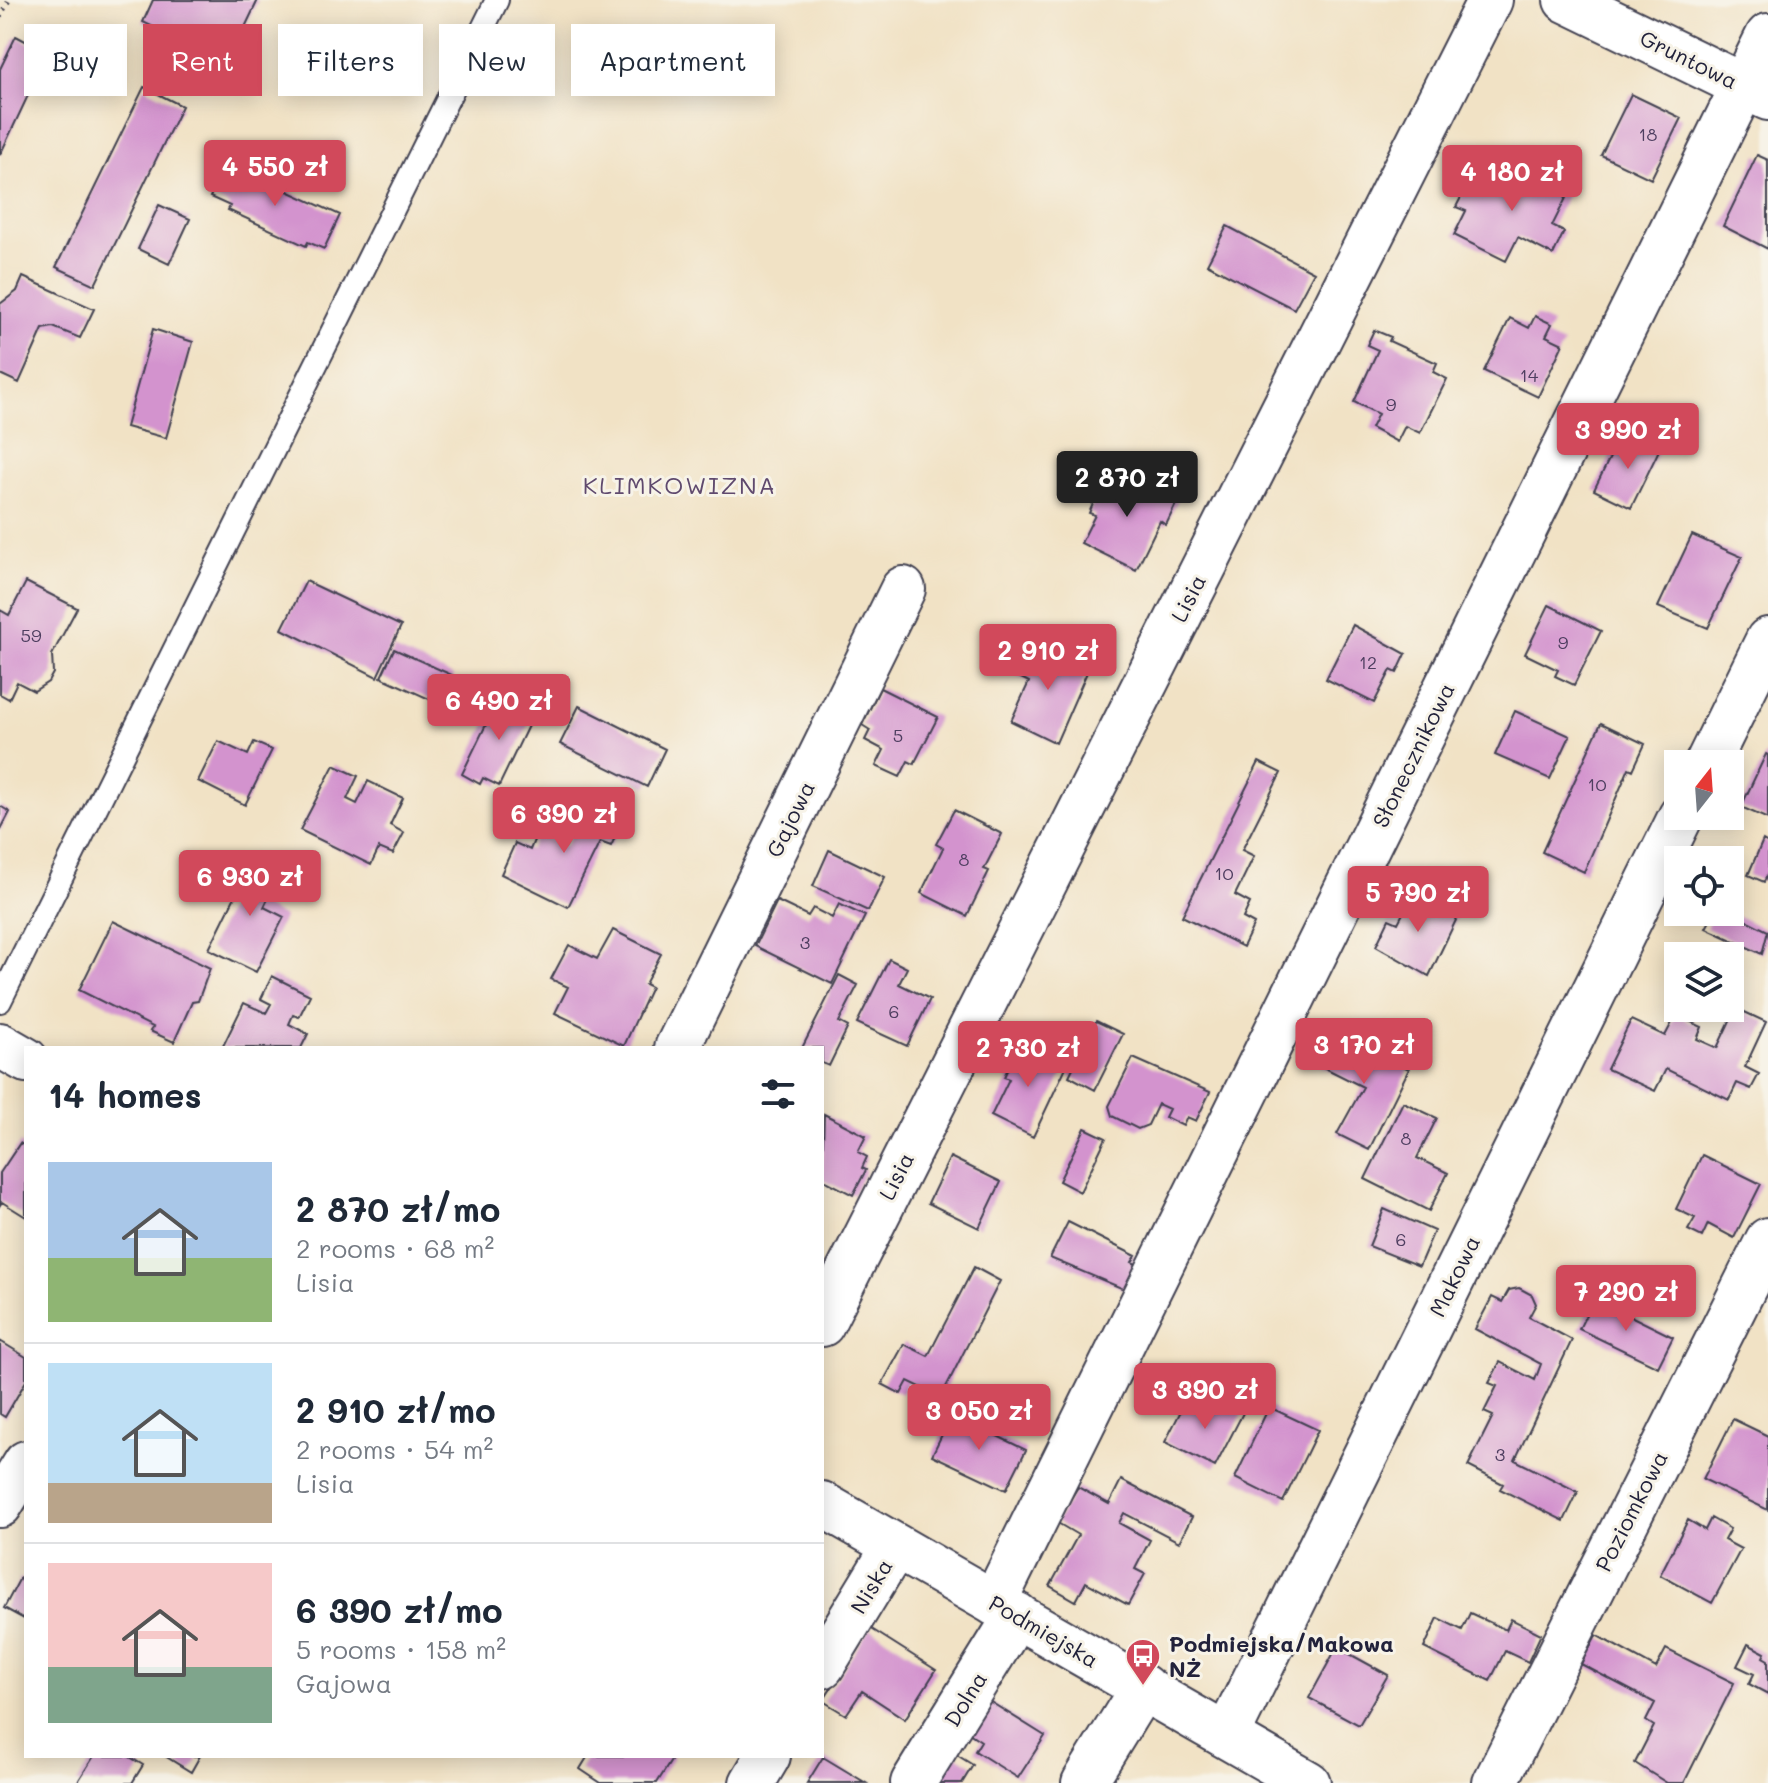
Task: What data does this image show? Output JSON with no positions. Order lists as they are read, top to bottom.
{
  "streets": {
    "street": [
      "Gruntowa",
      "Lisia",
      "Słonecznikowa",
      "Gajowa",
      "Makowa",
      "Poziomkowa",
      "Niska",
      "Podmiejska",
      "Dolna"
    ]
  },
  "crossings": [
    ["Gruntowa", "Słonecznikowa"],
    ["Słonecznikowa", "Podmiejska"],
    ["Słonecznikowa", "Dolna"],
    ["Makowa", "Podmiejska"],
    ["Niska", "Podmiejska"],
    ["Podmiejska", "Dolna"]
  ],
  "districts": ["KLIMKOWIZNA"],
  "places": {
    "bus stop": ["Podmiejska/Makowa NŻ"]
  },
  "house_numbers": [
    "18",
    "14",
    "9",
    "59",
    "9",
    "12",
    "5",
    "10",
    "8",
    "10",
    "3",
    "6",
    "8",
    "6",
    "3"
  ],
  "north": "top",
  "page": {
    "chip": [
      "Buy",
      "Rent",
      "Filters",
      "New",
      "Apartment"
    ],
    "price": [
      "4 550 zł",
      "4 180 zł",
      "3 990 zł",
      "2 870 zł",
      "2 910 zł",
      "6 490 zł",
      "6 390 zł",
      "6 930 zł",
      "5 790 zł",
      "3 170 zł",
      "2 730 zł",
      "7 290 zł",
      "3 390 zł",
      "3 050 zł"
    ],
    "heading": "14 homes",
    "list": [
      {
        "name": "2 870 zł/mo",
        "note": "2 rooms · 68 m² · Lisia"
      },
      {
        "name": "2 910 zł/mo",
        "note": "2 rooms · 54 m² · Lisia"
      },
      {
        "name": "6 390 zł/mo",
        "note": "5 rooms · 158 m² · Gajowa"
      }
    ]
  }
}
